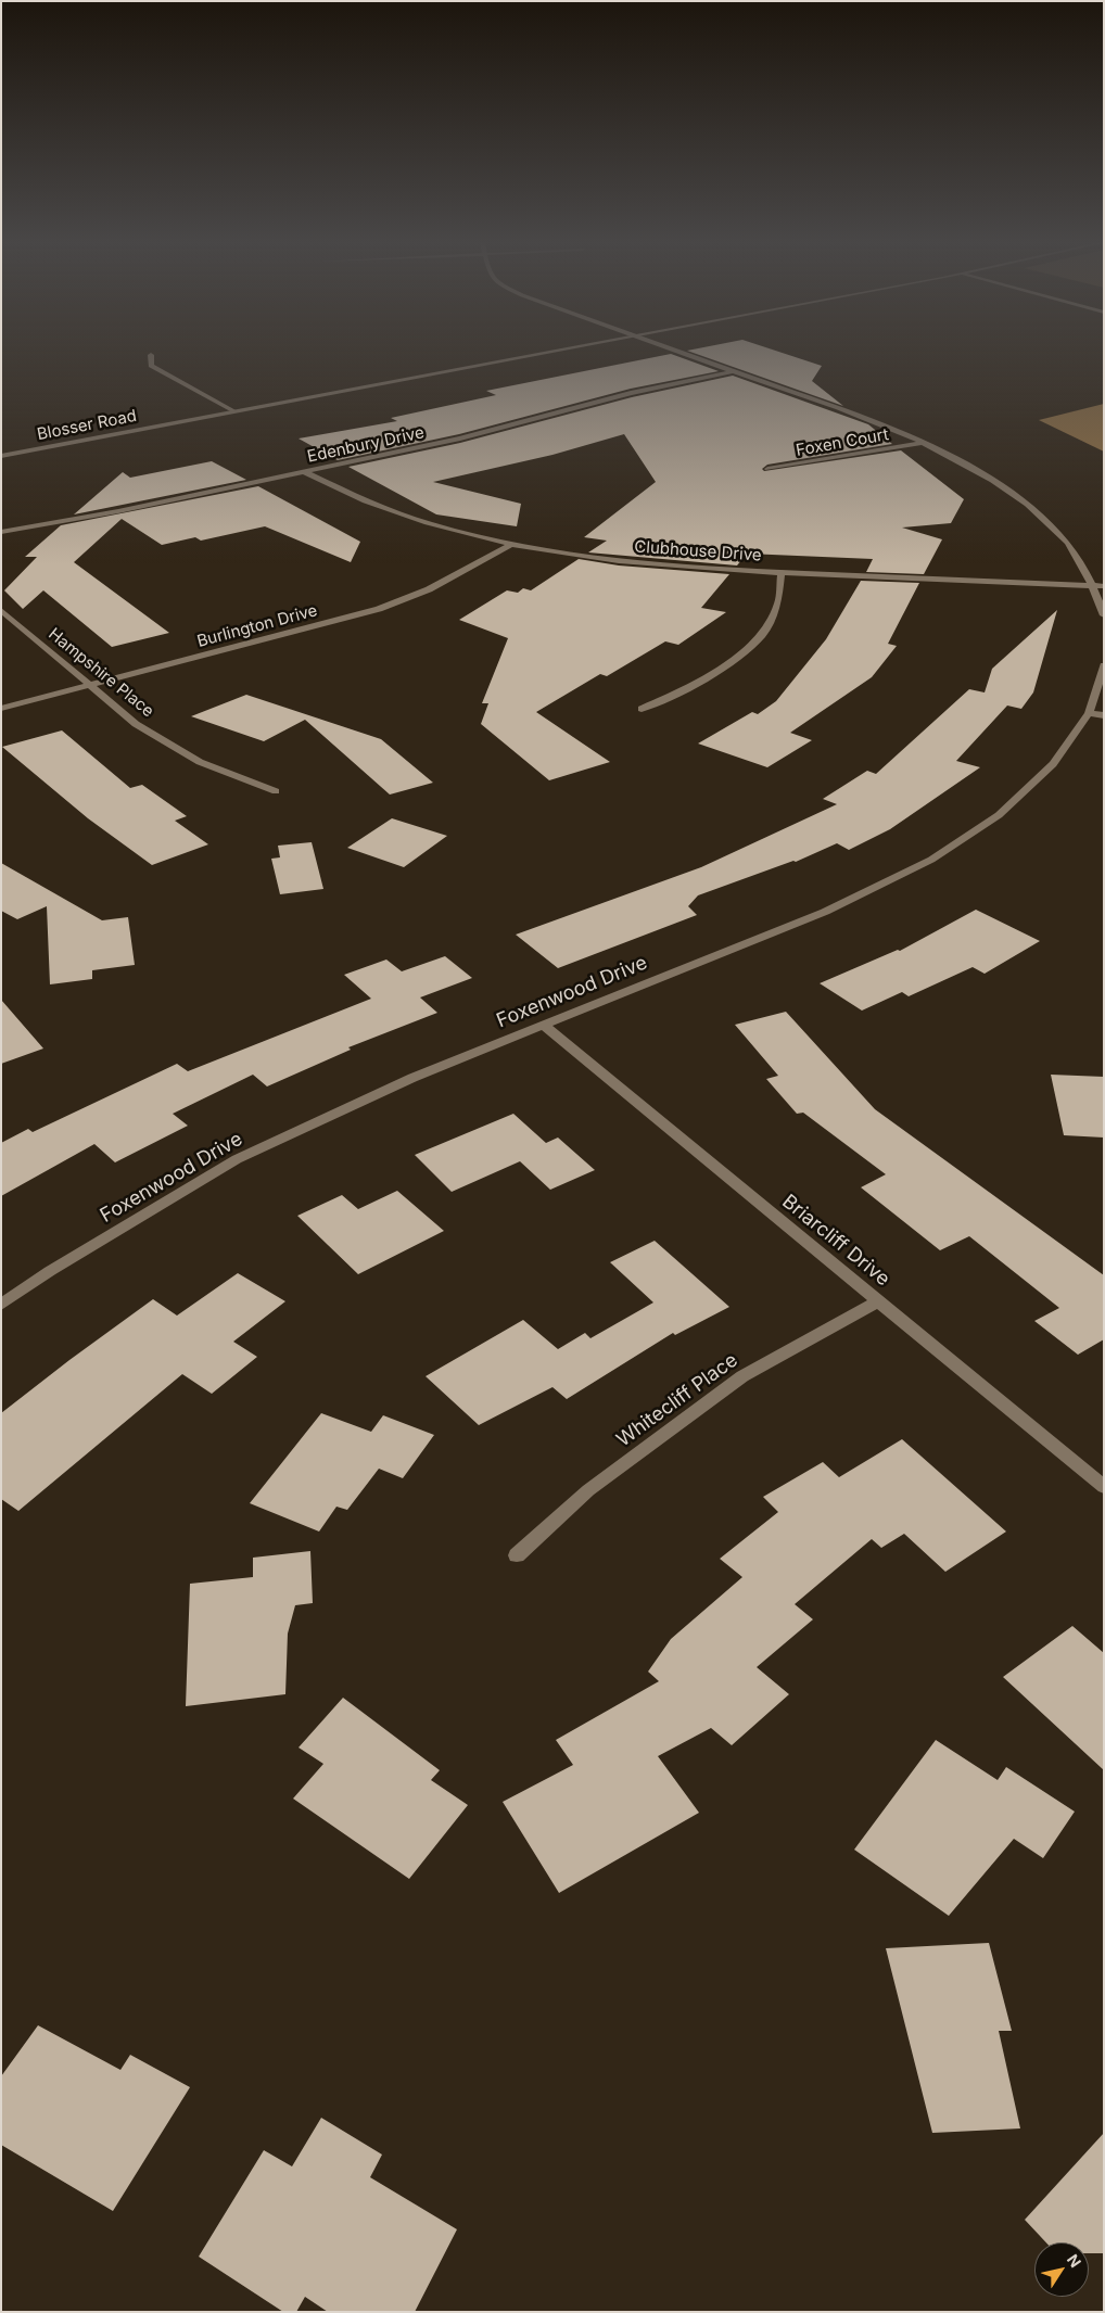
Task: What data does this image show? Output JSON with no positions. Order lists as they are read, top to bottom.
{
  "streets": {
    "street": [
      "Blosser Road",
      "Foxen Court",
      "Edenbury Drive",
      "Clubhouse Drive",
      "Burlington Drive",
      "Hampshire Place",
      "Foxenwood Drive",
      "Briarcliff Drive",
      "Whitecliff Place"
    ]
  },
  "crossings": [
    ["Edenbury Drive", "Clubhouse Drive"],
    ["Clubhouse Drive", "Burlington Drive"],
    ["Burlington Drive", "Hampshire Place"],
    ["Foxenwood Drive", "Briarcliff Drive"],
    ["Briarcliff Drive", "Whitecliff Place"]
  ],
  "north": "top right"
}
